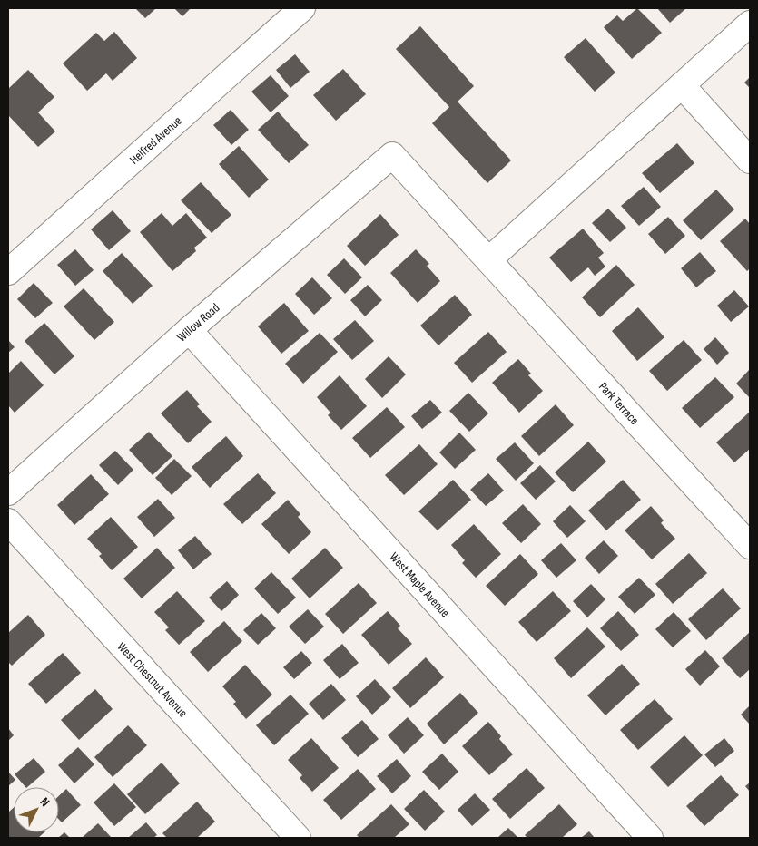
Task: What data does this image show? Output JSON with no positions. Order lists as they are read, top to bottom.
{
  "streets": {
    "street": [
      "Helfred Avenue",
      "Willow Road",
      "Park Terrace",
      "West Maple Avenue",
      "West Chestnut Avenue"
    ]
  },
  "crossings": [
    ["Willow Road", "Park Terrace"],
    ["Willow Road", "West Maple Avenue"]
  ],
  "north": "top right"
}
